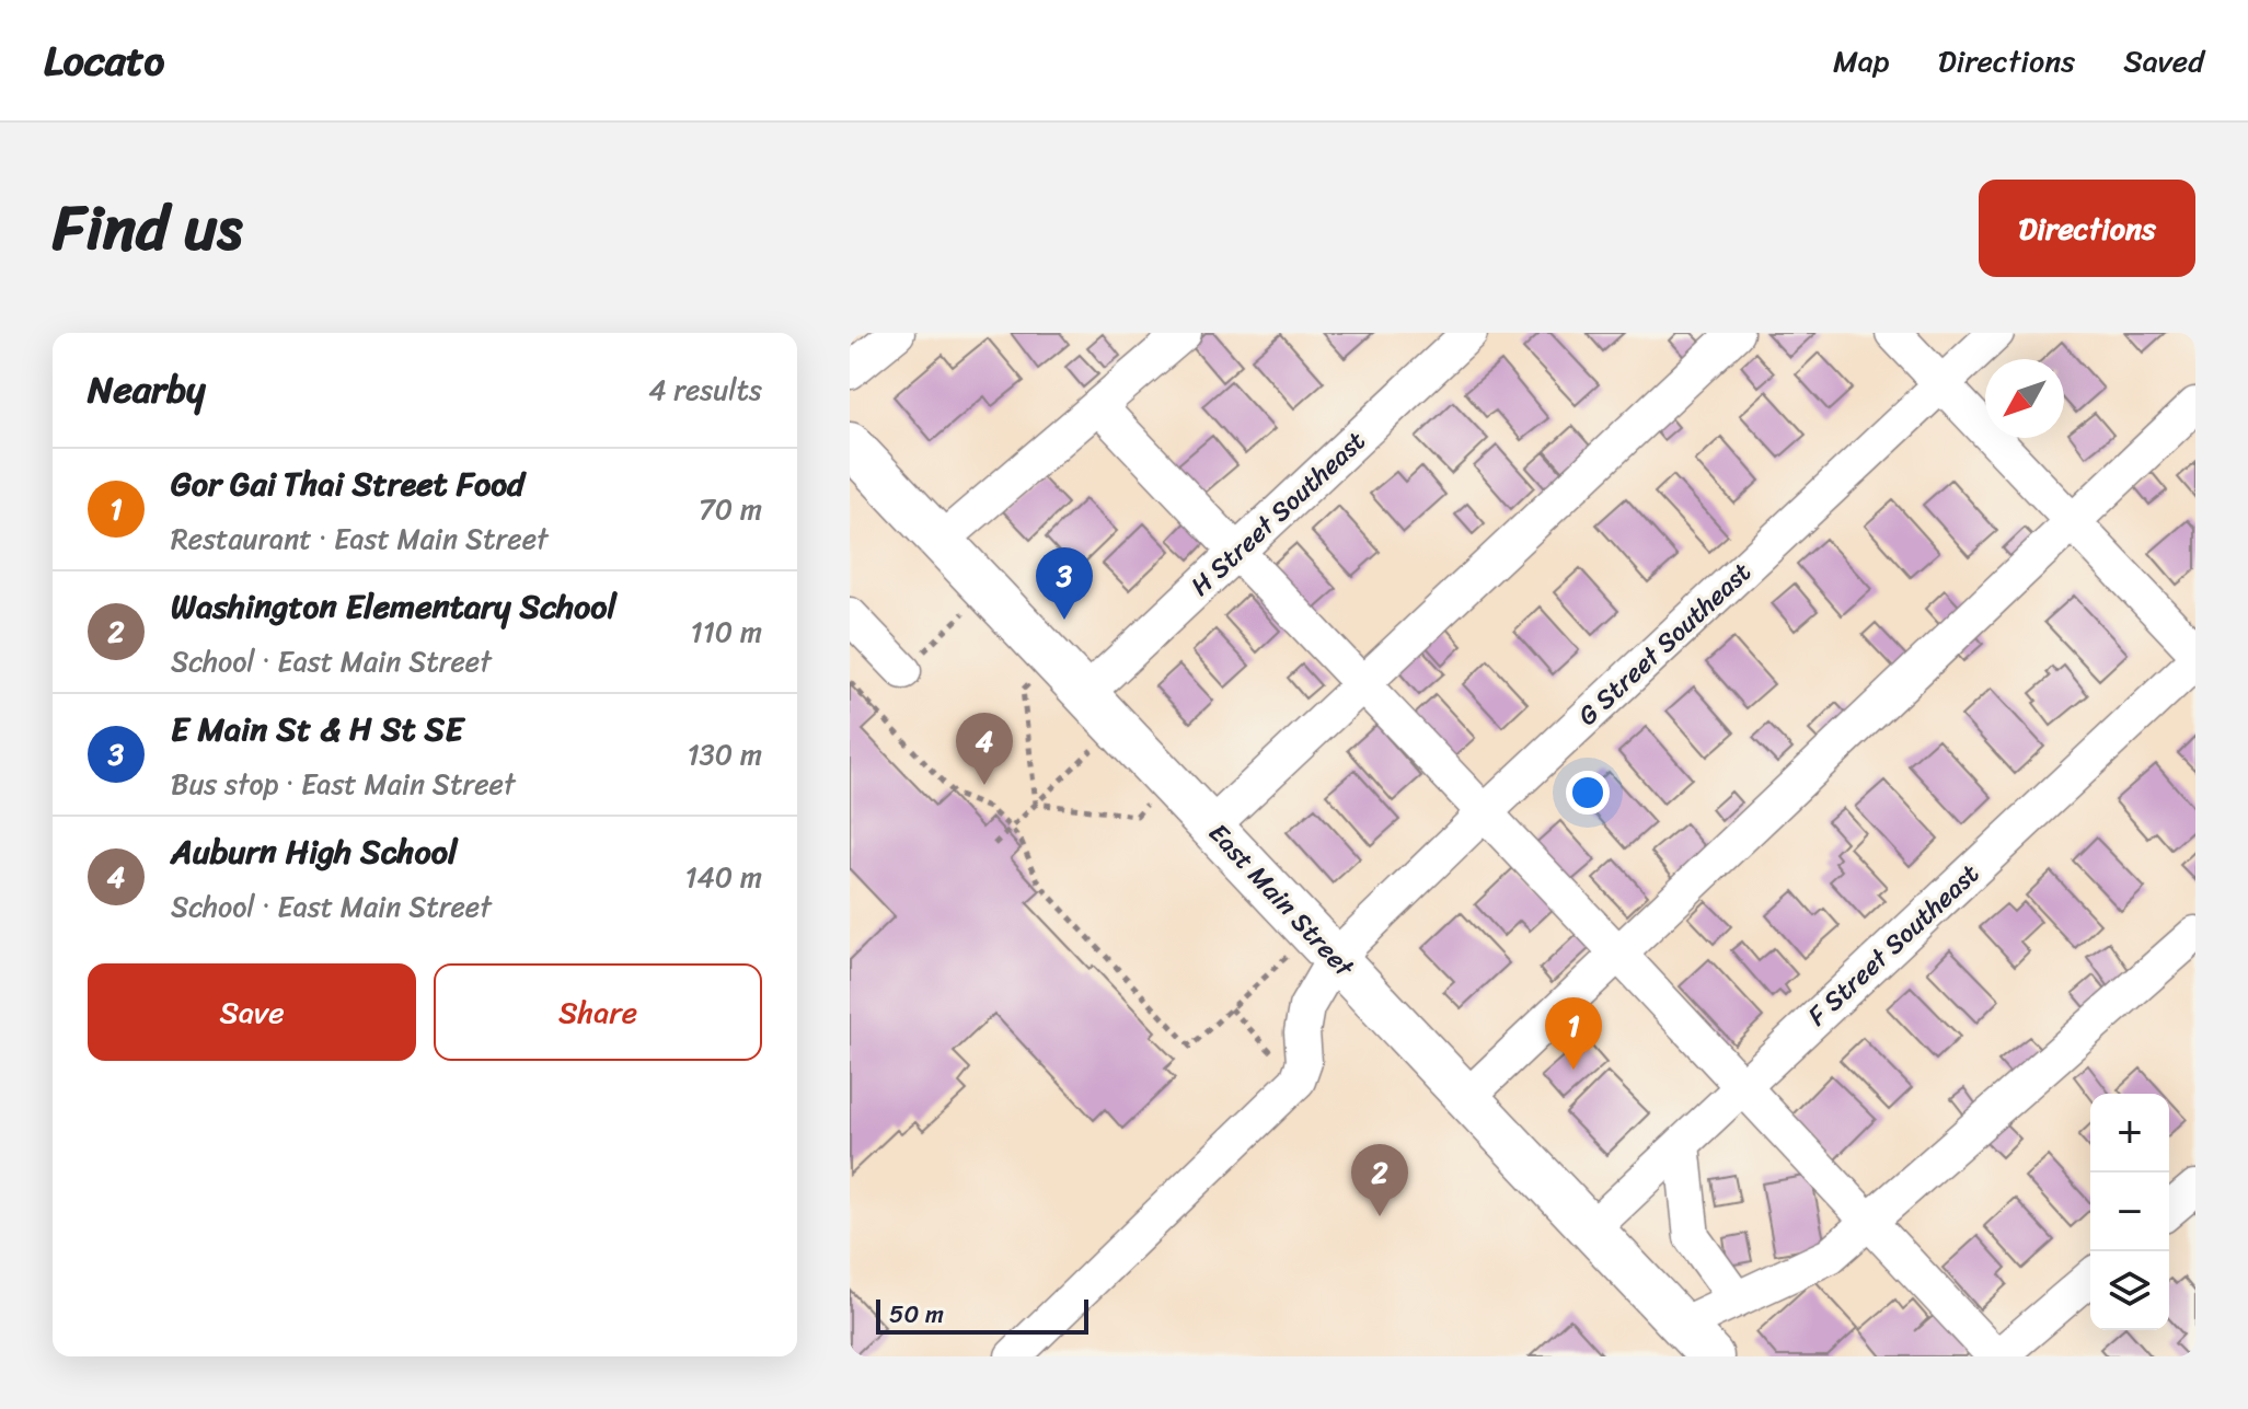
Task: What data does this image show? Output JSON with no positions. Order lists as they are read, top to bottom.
{
  "streets": {
    "main road": ["East Main Street"],
    "street": ["H Street Southeast", "G Street Southeast", "F Street Southeast"]
  },
  "crossings": [
    ["H Street Southeast", "East Main Street"],
    ["G Street Southeast", "East Main Street"],
    ["East Main Street", "F Street Southeast"]
  ],
  "scale_bar": "50 m",
  "north": "bottom left",
  "page": {
    "header": "Locato",
    "nav": ["Map", "Directions", "Saved"],
    "title": "Find us",
    "buttons": [
      "Directions",
      ["Save", "Share"]
    ],
    "heading": ["Nearby", "4 results"],
    "list": [
      {
        "mark": "1",
        "name": "Gor Gai Thai Street Food",
        "note": "Restaurant · East Main Street",
        "value": "70 m"
      },
      {
        "mark": "2",
        "name": "Washington Elementary School",
        "note": "School · East Main Street",
        "value": "110 m"
      },
      {
        "mark": "3",
        "name": "E Main St & H St SE",
        "note": "Bus stop · East Main Street",
        "value": "130 m"
      },
      {
        "mark": "4",
        "name": "Auburn High School",
        "note": "School · East Main Street",
        "value": "140 m"
      }
    ],
    "pins": [
      "3",
      "4",
      "1",
      "2"
    ],
    "map_buttons": ["+", "−"],
    "scale": "50 m"
  }
}
